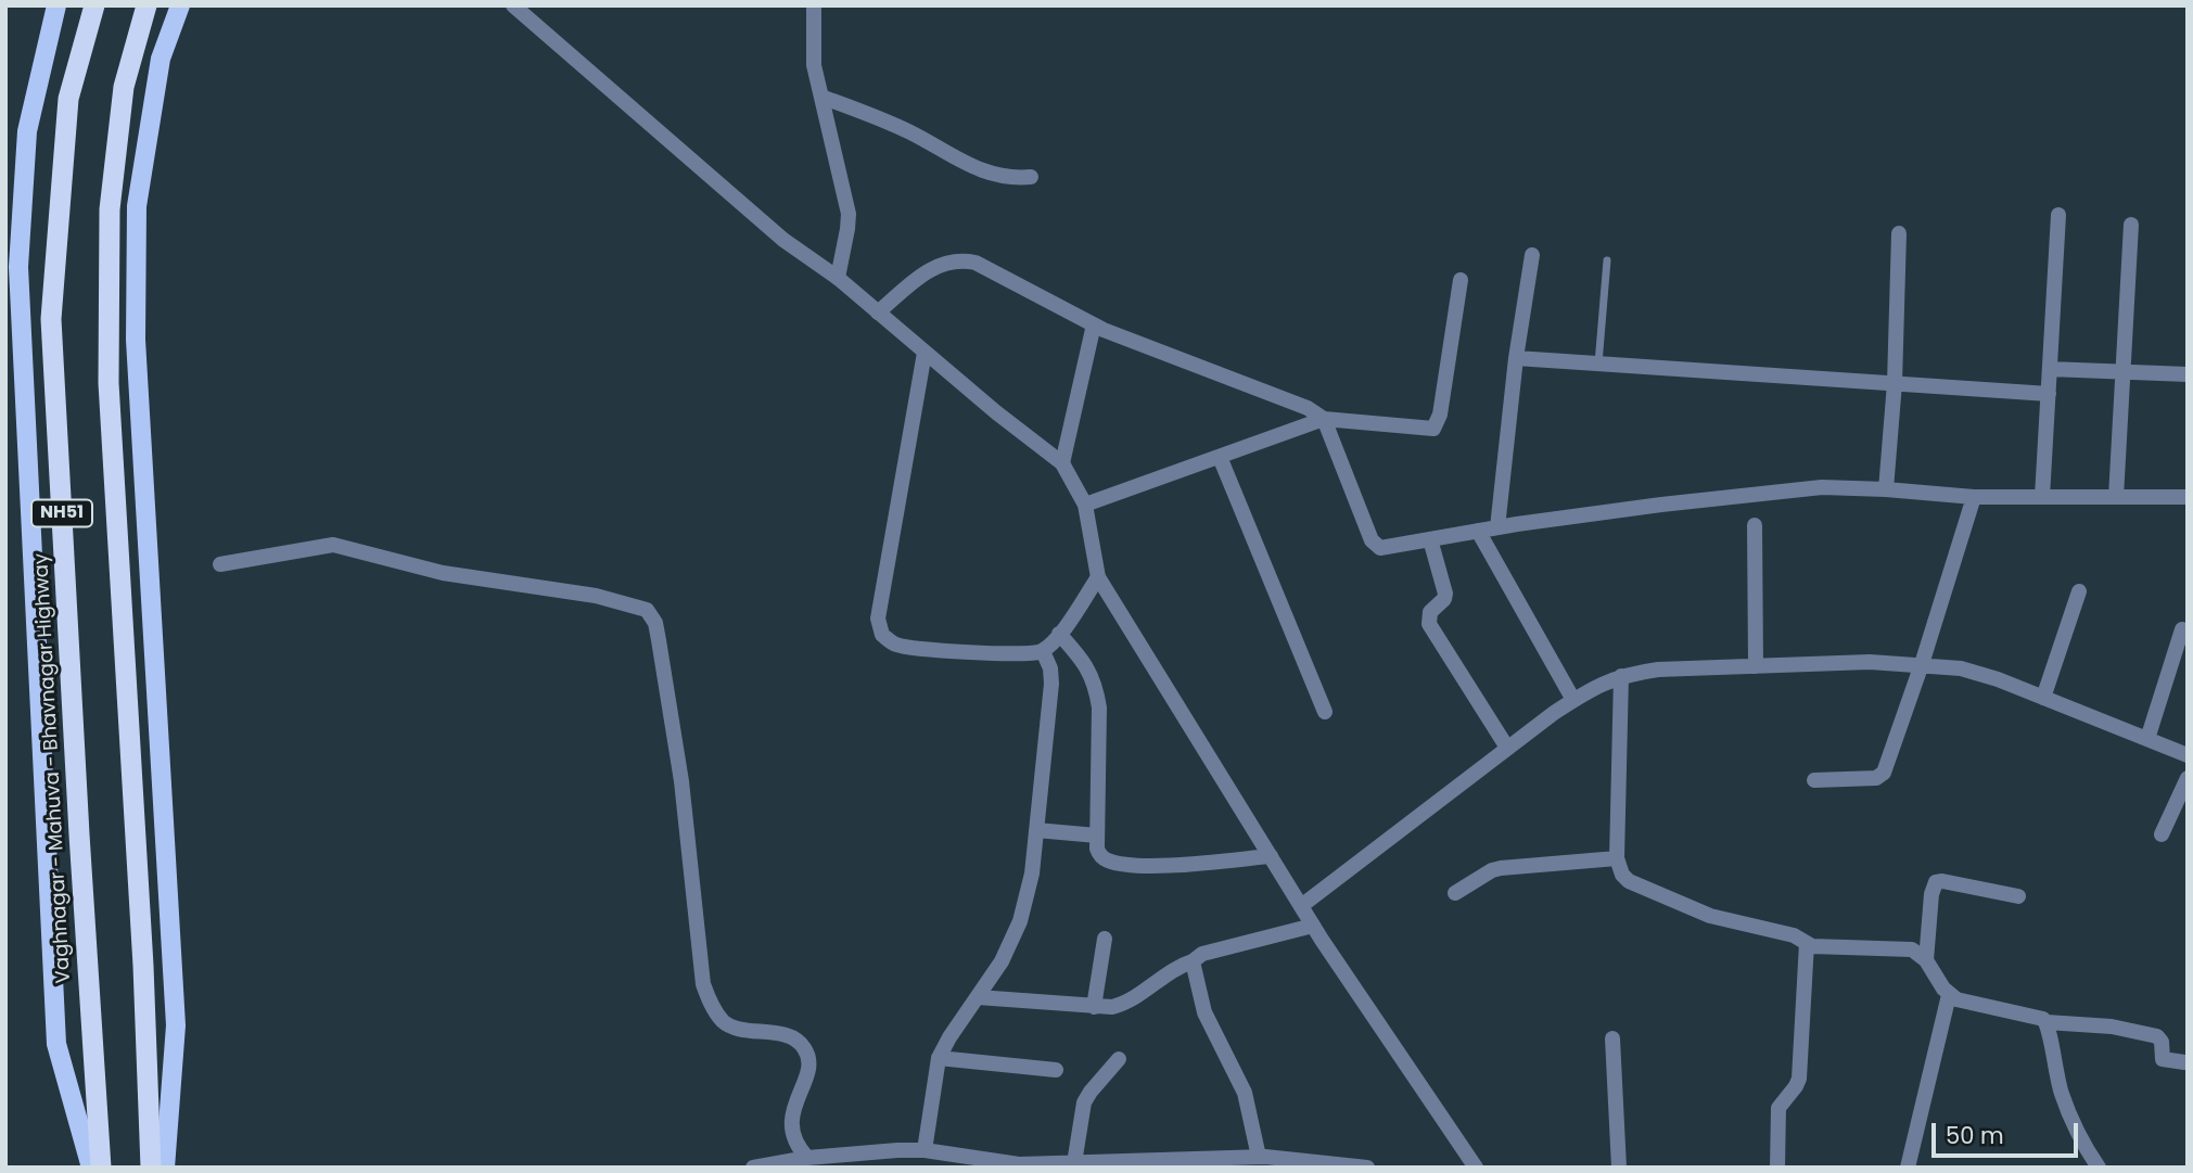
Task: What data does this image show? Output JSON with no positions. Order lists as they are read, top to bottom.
{
  "streets": {
    "highway": ["NH51", "Vaghnagar - Mahuva - Bhavnagar Highway"]
  },
  "scale_bar": "50 m"
}
